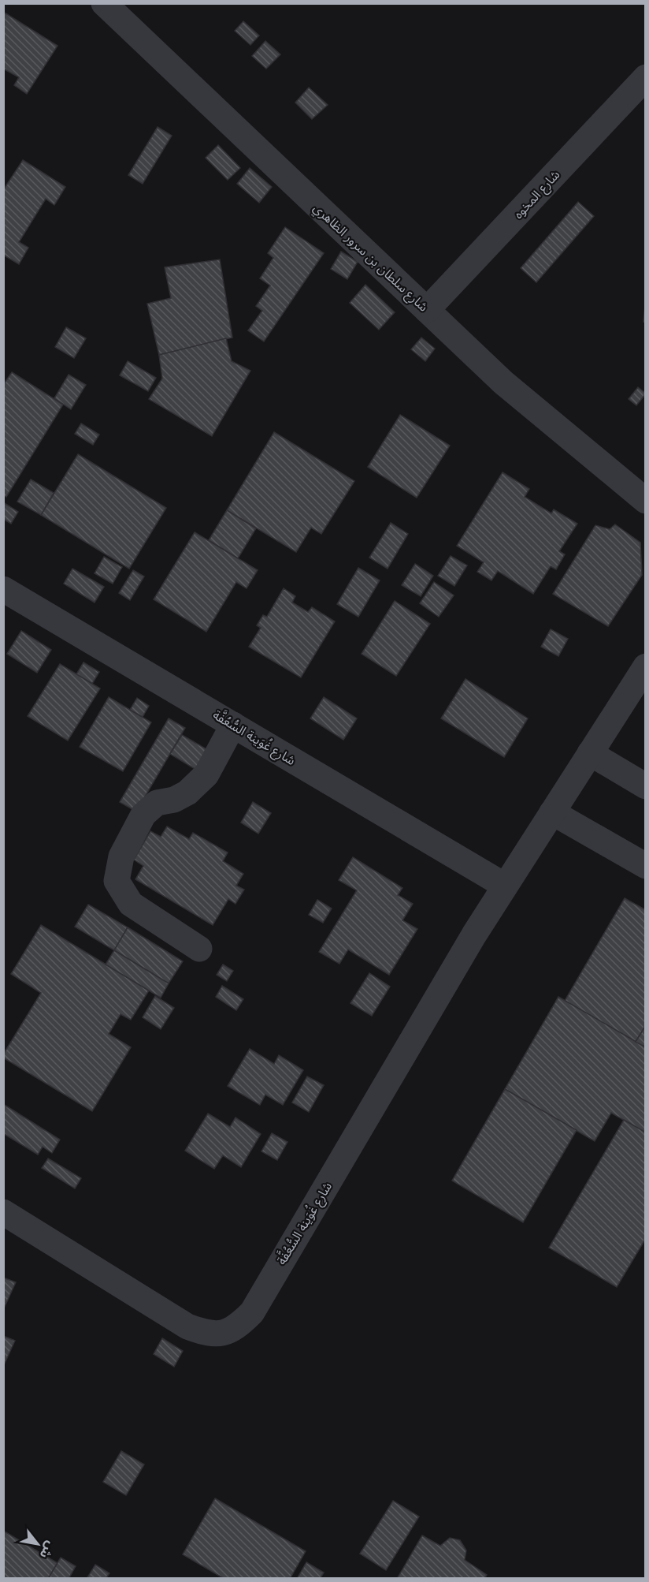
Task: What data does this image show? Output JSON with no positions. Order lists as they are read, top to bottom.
{
  "streets": {
    "street": ["شارع المخوه", "شارع سلطان بن سرور الظاهري", "شارع غُوَينة السُّعُفَّة"]
  },
  "crossings": [
    ["شارع المخوه", "شارع سلطان بن سرور الظاهري"]
  ],
  "north": "bottom right"
}
